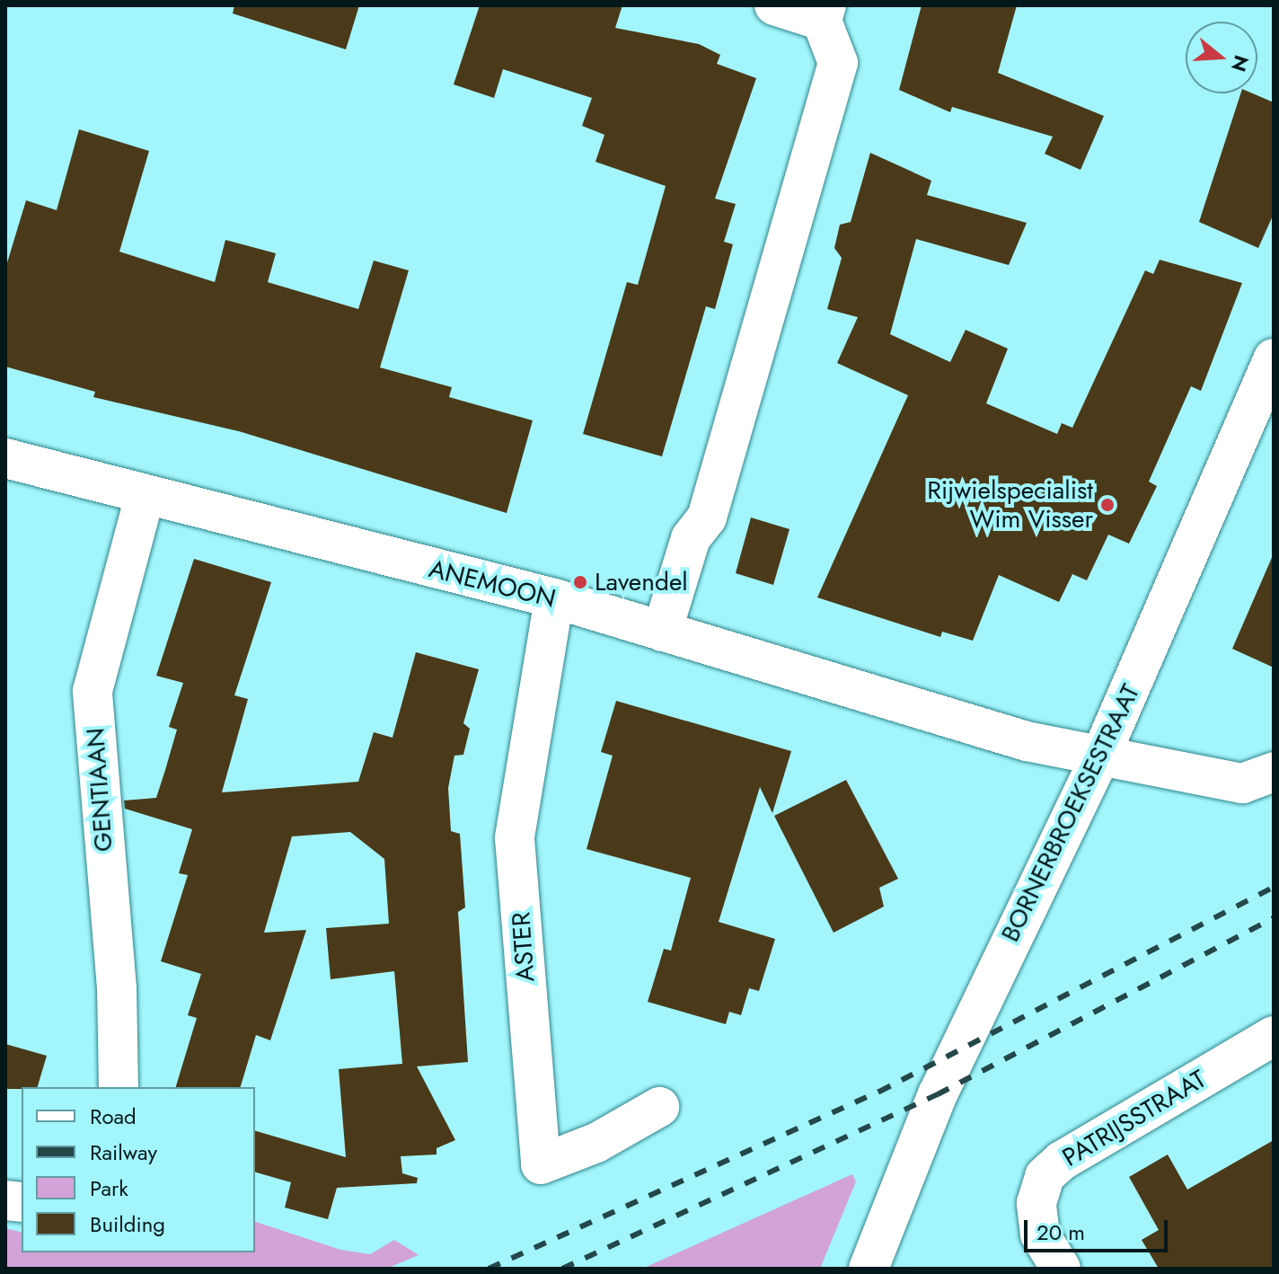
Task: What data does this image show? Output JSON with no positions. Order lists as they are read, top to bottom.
{
  "streets": {
    "street": [
      "ANEMOON",
      "GENTIAAN",
      "BORNERBROEKSESTRAAT",
      "ASTER",
      "PATRIJSSTRAAT"
    ]
  },
  "crossings": [
    ["ANEMOON", "GENTIAAN"],
    ["ANEMOON", "BORNERBROEKSESTRAAT"],
    ["ANEMOON", "ASTER"]
  ],
  "places": ["Rijwielspecialist Wim Visser", "Lavendel"],
  "legend": [
    "Road",
    "Railway",
    "Park",
    "Building"
  ],
  "scale_bar": "20 m",
  "north": "right"
}
